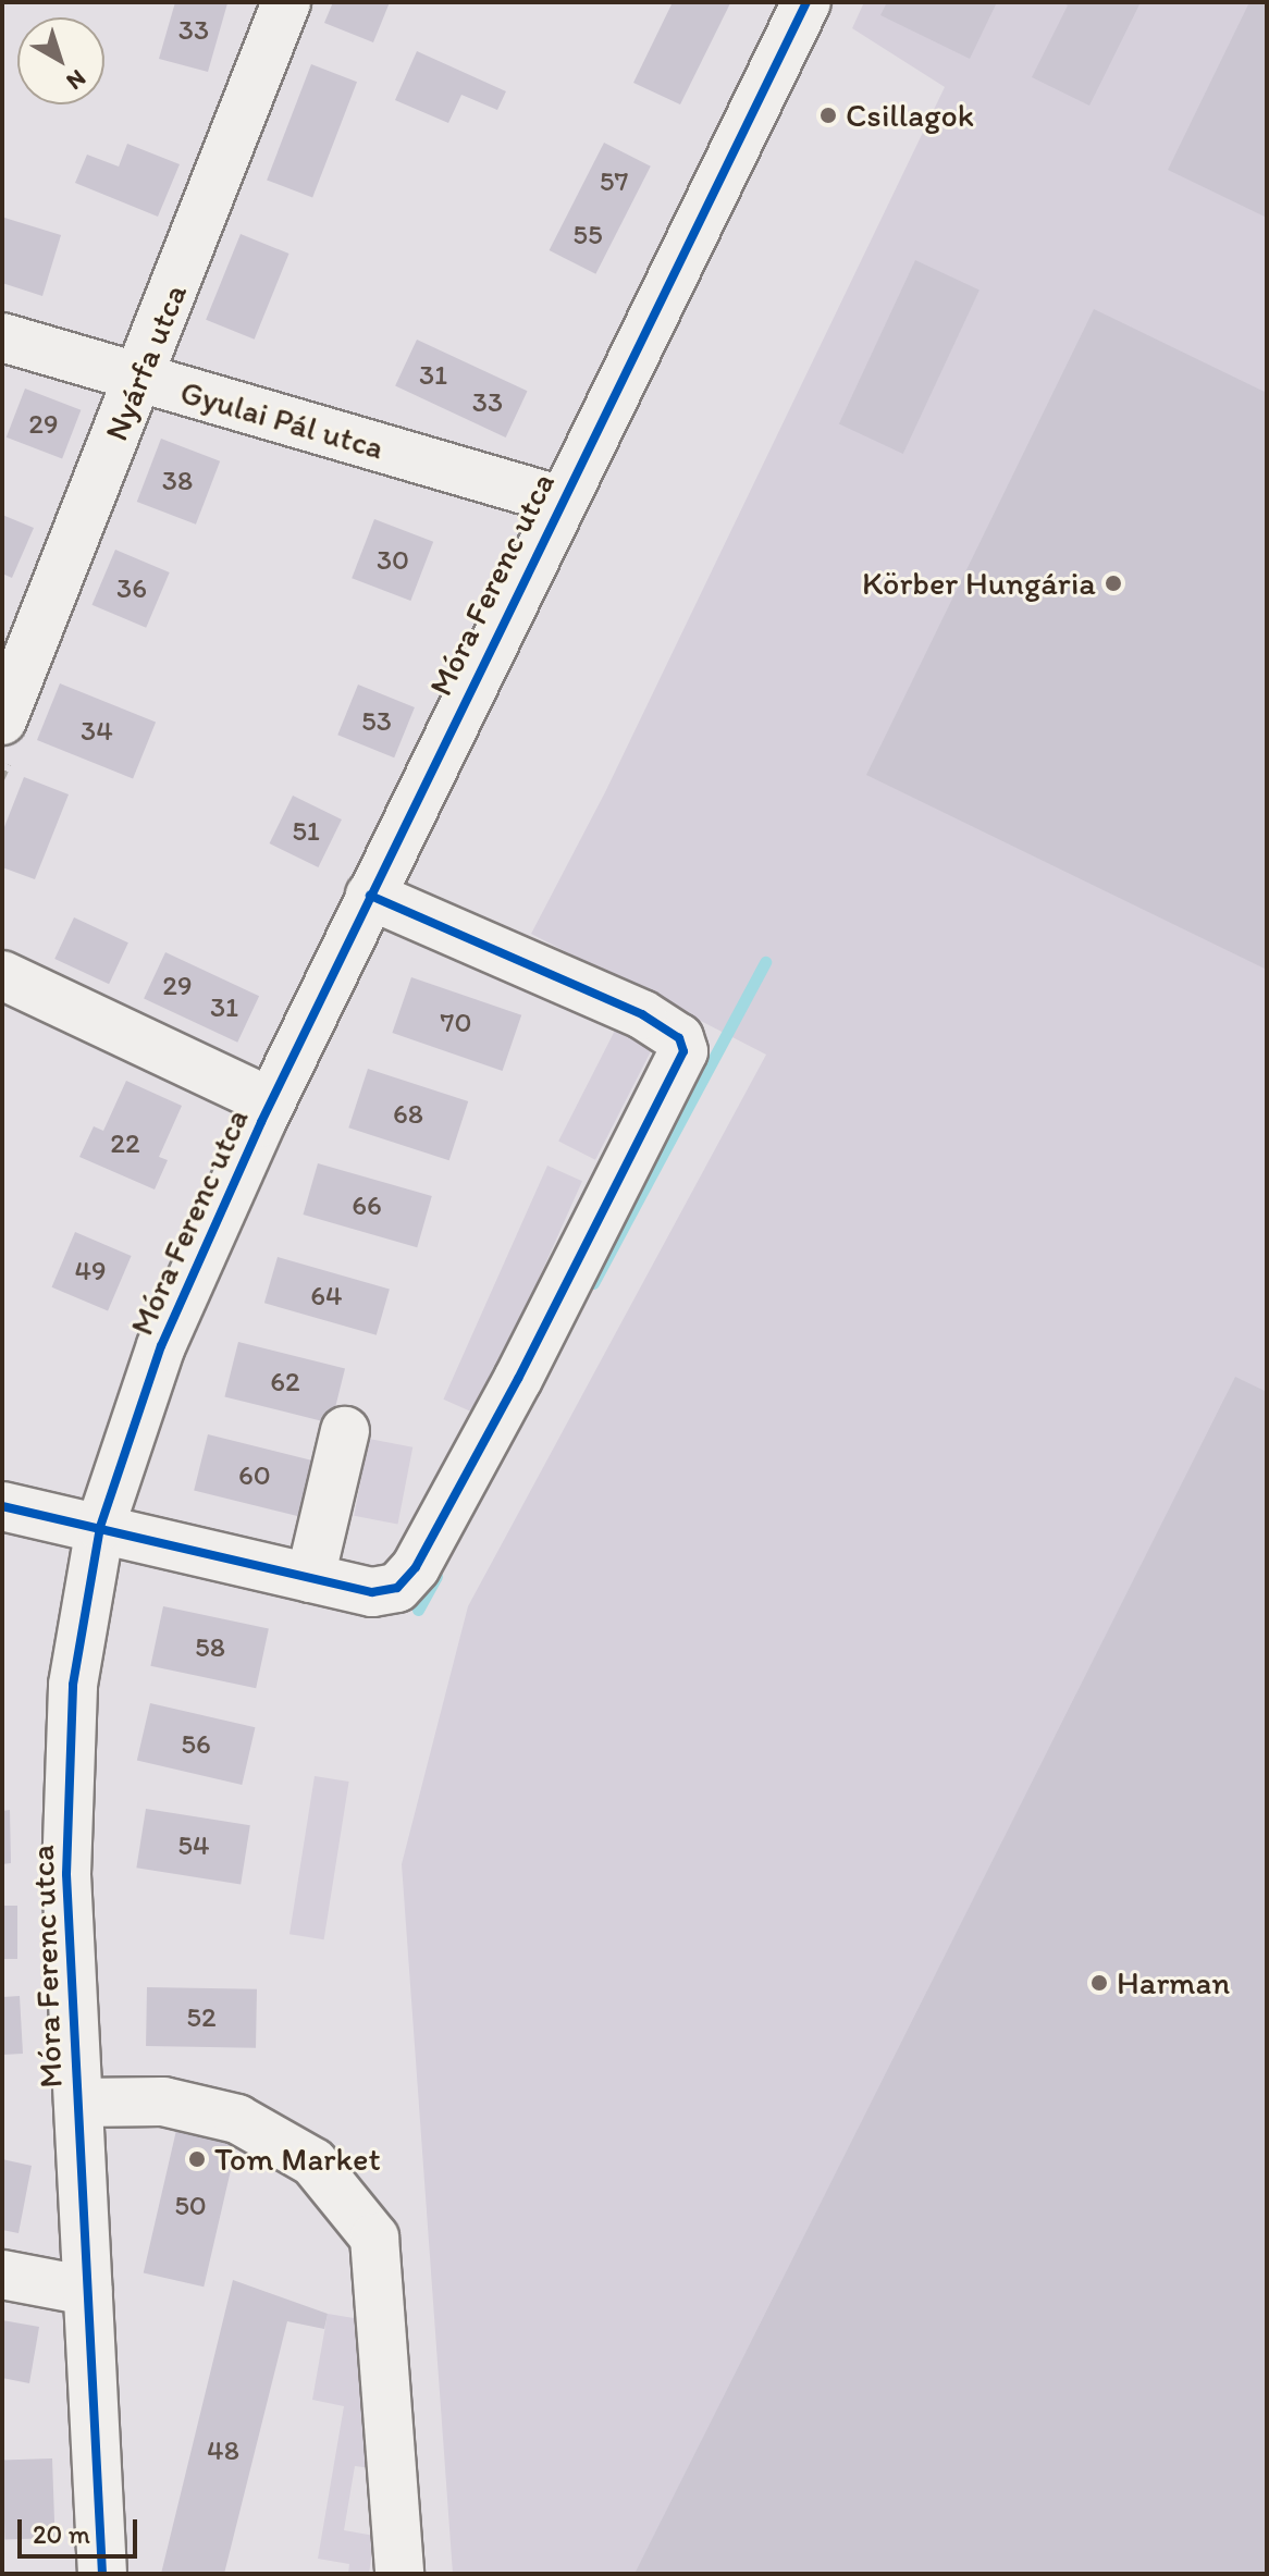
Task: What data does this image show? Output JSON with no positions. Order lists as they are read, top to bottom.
{
  "streets": {
    "street": ["Nyárfa utca", "Gyulai Pál utca", "Móra Ferenc utca"]
  },
  "crossings": [
    ["Nyárfa utca", "Gyulai Pál utca"],
    ["Gyulai Pál utca", "Móra Ferenc utca"]
  ],
  "places": [
    "Csillagok",
    "Körber Hungária",
    "Harman",
    "Tom Market"
  ],
  "house_numbers": [
    "33",
    "57",
    "55",
    "31",
    "33",
    "29",
    "38",
    "30",
    "36",
    "53",
    "34",
    "51",
    "29",
    "31",
    "70",
    "68",
    "22",
    "66",
    "49",
    "64",
    "62",
    "60",
    "58",
    "56",
    "54",
    "52",
    "50",
    "48"
  ],
  "scale_bar": "20 m",
  "north": "bottom right"
}
